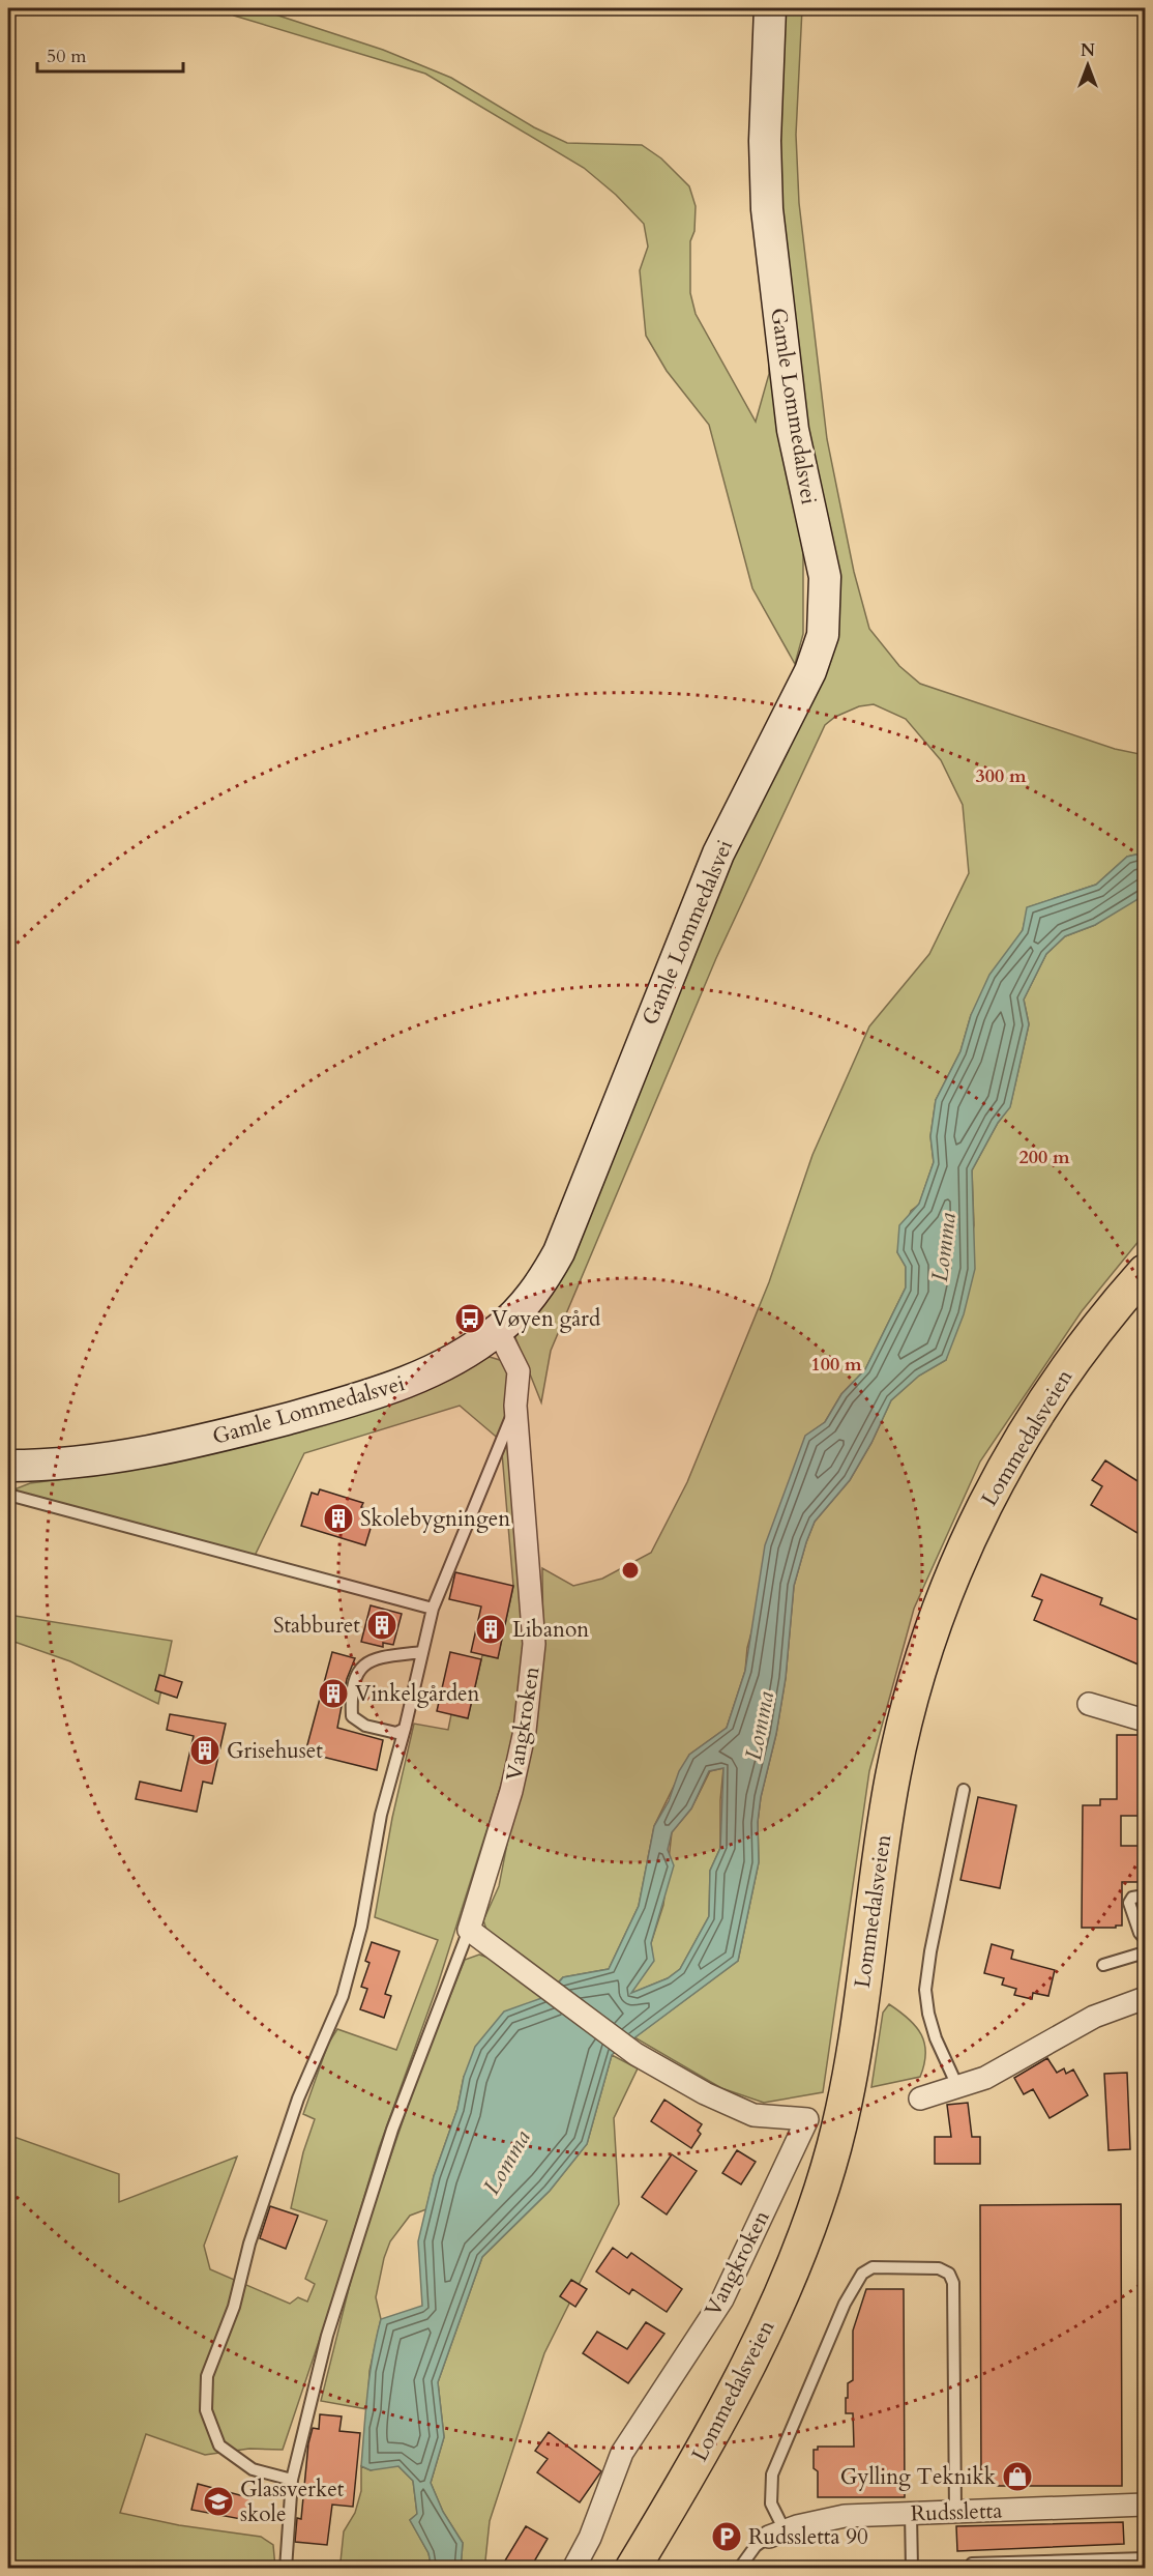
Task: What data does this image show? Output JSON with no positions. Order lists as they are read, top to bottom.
{
  "streets": {
    "main road": ["Lommedalsveien"],
    "street": ["Gamle Lommedalsvei", "Vangkroken", "Rudssletta"]
  },
  "crossings": [
    ["Gamle Lommedalsvei", "Vangkroken"]
  ],
  "water": ["Lomma"],
  "places": {
    "bus stop": ["Vøyen gård"],
    "building": [
      "Skolebygningen",
      "Stabburet",
      "Libanon",
      "Vinkelgården",
      "Grisehuset"
    ],
    "shop": ["Gylling Teknikk"],
    "school or university": ["Glassverket skole"],
    "parking": ["Rudssletta 90"]
  },
  "scale_bar": "50 m",
  "north": "top",
  "rings": ["300 m", "200 m", "100 m"]
}
